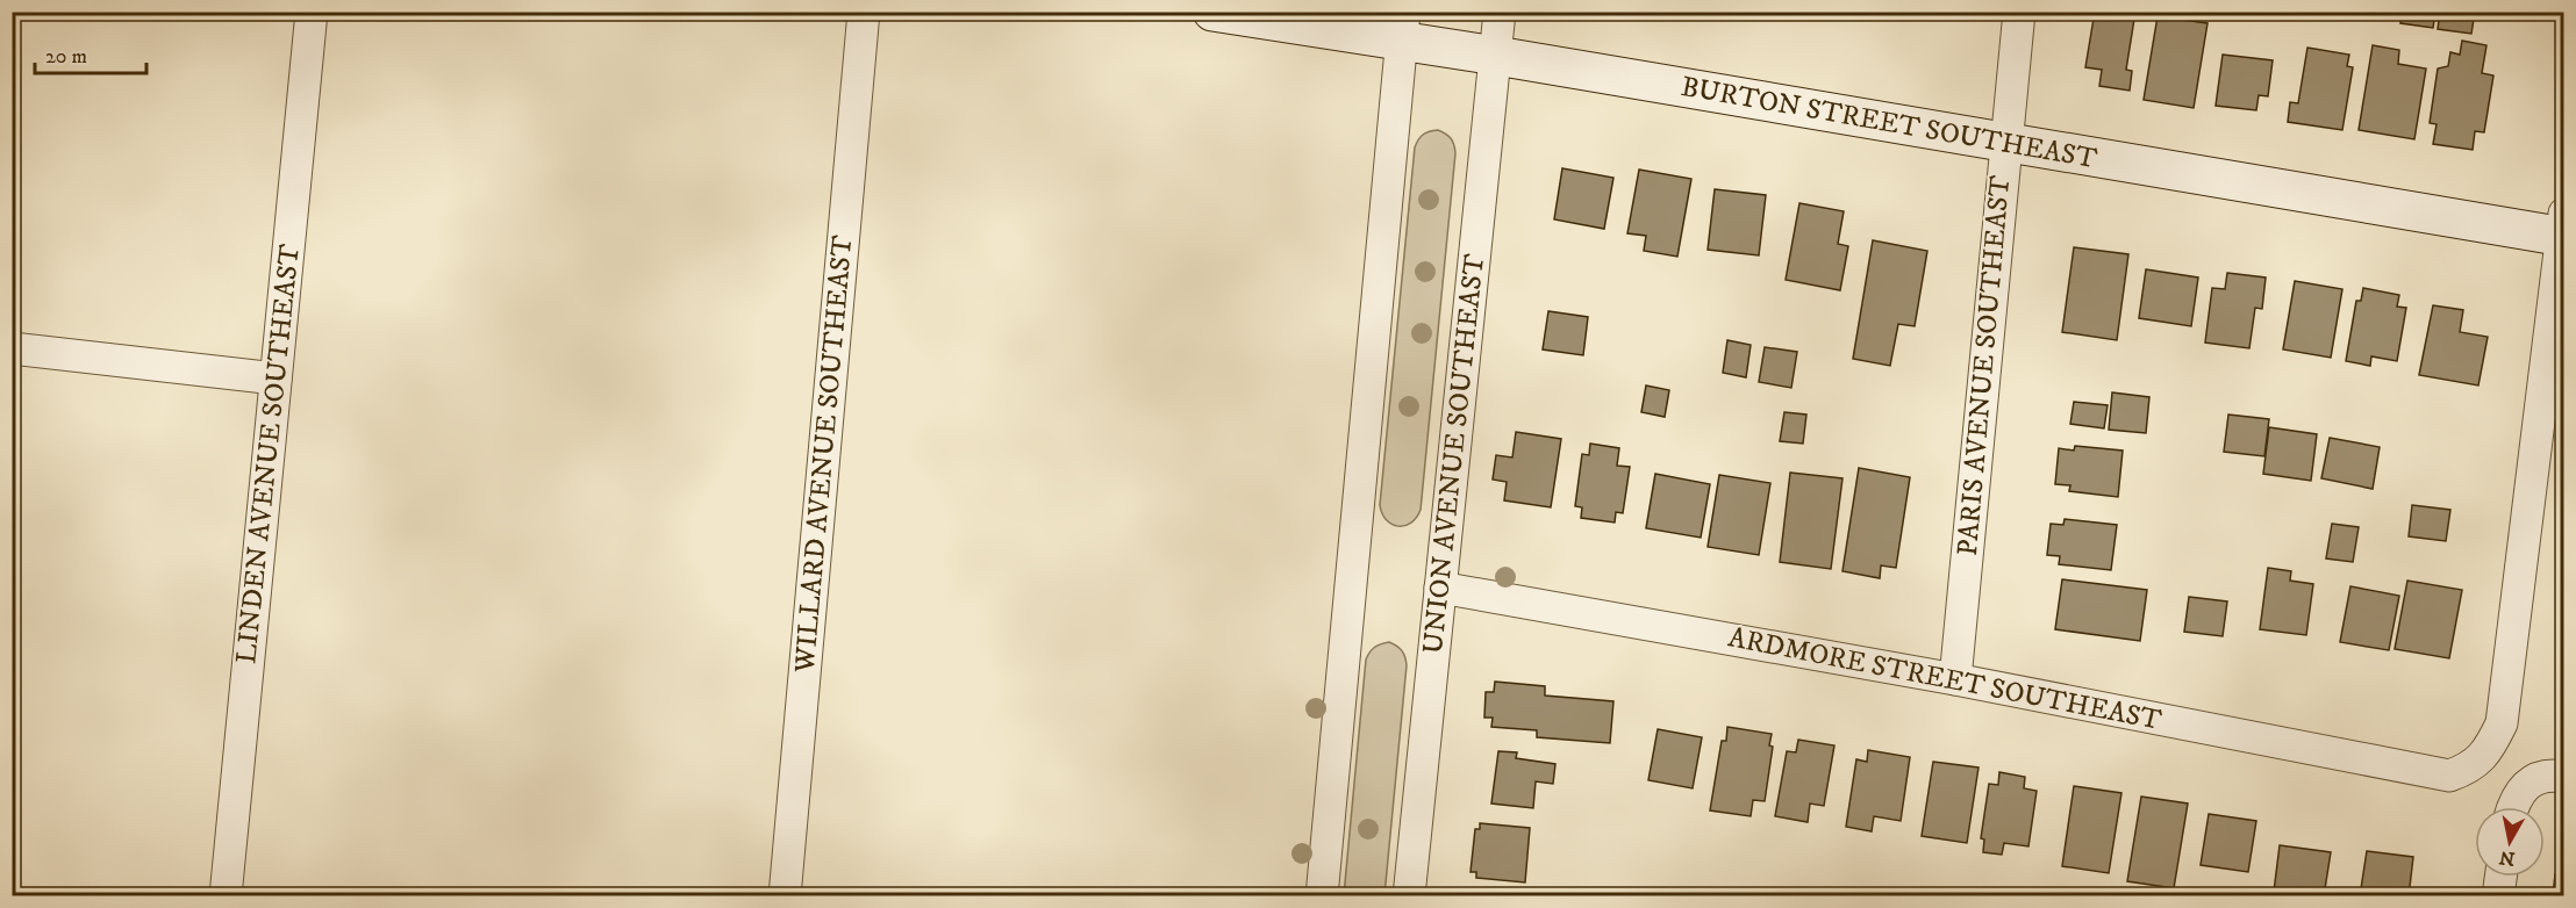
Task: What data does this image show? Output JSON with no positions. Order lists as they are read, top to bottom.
{
  "streets": {
    "main road": ["BURTON STREET SOUTHEAST"],
    "street": [
      "PARIS AVENUE SOUTHEAST",
      "LINDEN AVENUE SOUTHEAST",
      "WILLARD AVENUE SOUTHEAST",
      "UNION AVENUE SOUTHEAST",
      "ARDMORE STREET SOUTHEAST"
    ]
  },
  "crossings": [
    ["BURTON STREET SOUTHEAST", "PARIS AVENUE SOUTHEAST"],
    ["BURTON STREET SOUTHEAST", "UNION AVENUE SOUTHEAST"],
    ["BURTON STREET SOUTHEAST", "ARDMORE STREET SOUTHEAST"],
    ["PARIS AVENUE SOUTHEAST", "ARDMORE STREET SOUTHEAST"],
    ["UNION AVENUE SOUTHEAST", "ARDMORE STREET SOUTHEAST"]
  ],
  "scale_bar": "20 m",
  "north": "bottom"
}
